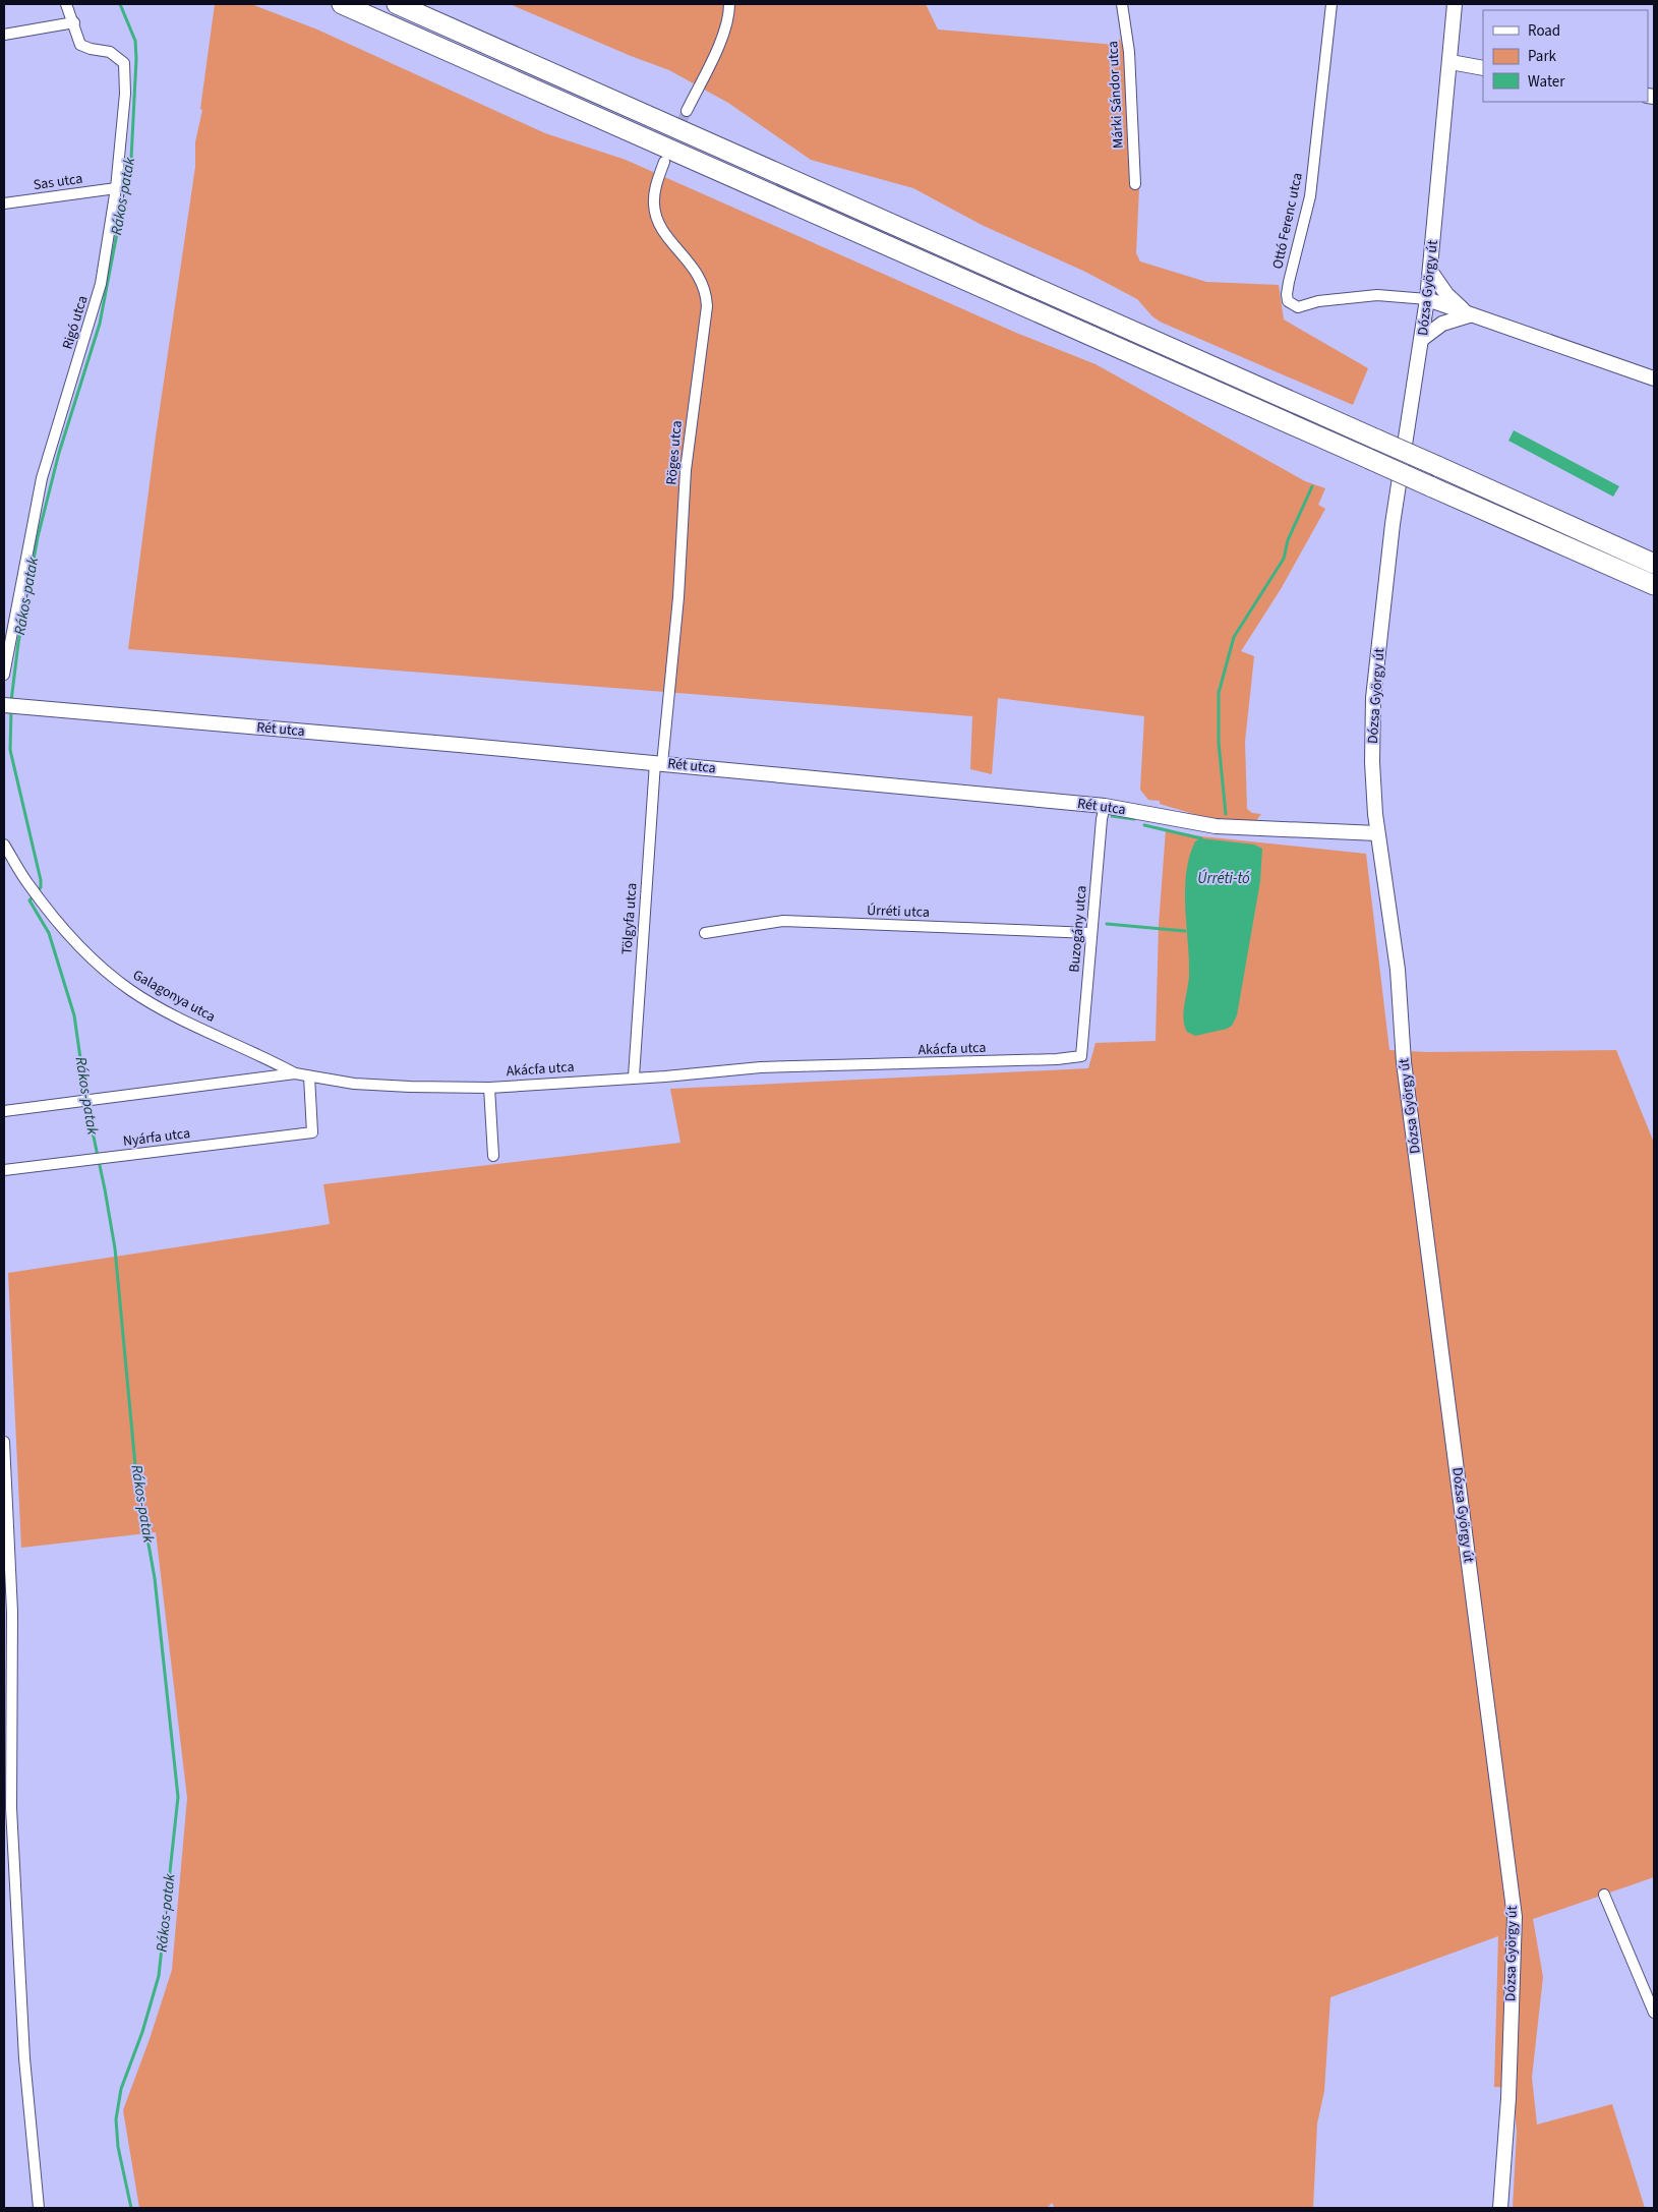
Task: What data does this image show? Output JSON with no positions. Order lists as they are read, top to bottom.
{
  "streets": {
    "main road": ["Dózsa György út", "Rét utca"],
    "street": [
      "Márki Sándor utca",
      "Sas utca",
      "Ottó Ferenc utca",
      "Rigó utca",
      "Röges utca",
      "Úrréti utca",
      "Tölgyfa utca",
      "Buzogány utca",
      "Galagonya utca",
      "Akácfa utca",
      "Nyárfa utca"
    ]
  },
  "crossings": [
    ["Sas utca", "Rigó utca"],
    ["Ottó Ferenc utca", "Dózsa György út"],
    ["Dózsa György út", "Rét utca"],
    ["Röges utca", "Rét utca"],
    ["Röges utca", "Tölgyfa utca"],
    ["Rét utca", "Tölgyfa utca"],
    ["Rét utca", "Buzogány utca"],
    ["Úrréti utca", "Buzogány utca"],
    ["Tölgyfa utca", "Akácfa utca"],
    ["Buzogány utca", "Akácfa utca"],
    ["Galagonya utca", "Akácfa utca"],
    ["Akácfa utca", "Nyárfa utca"]
  ],
  "water": ["Rákos-patak", "Úrréti-tó"],
  "legend": ["Road", "Park", "Water"]
}
